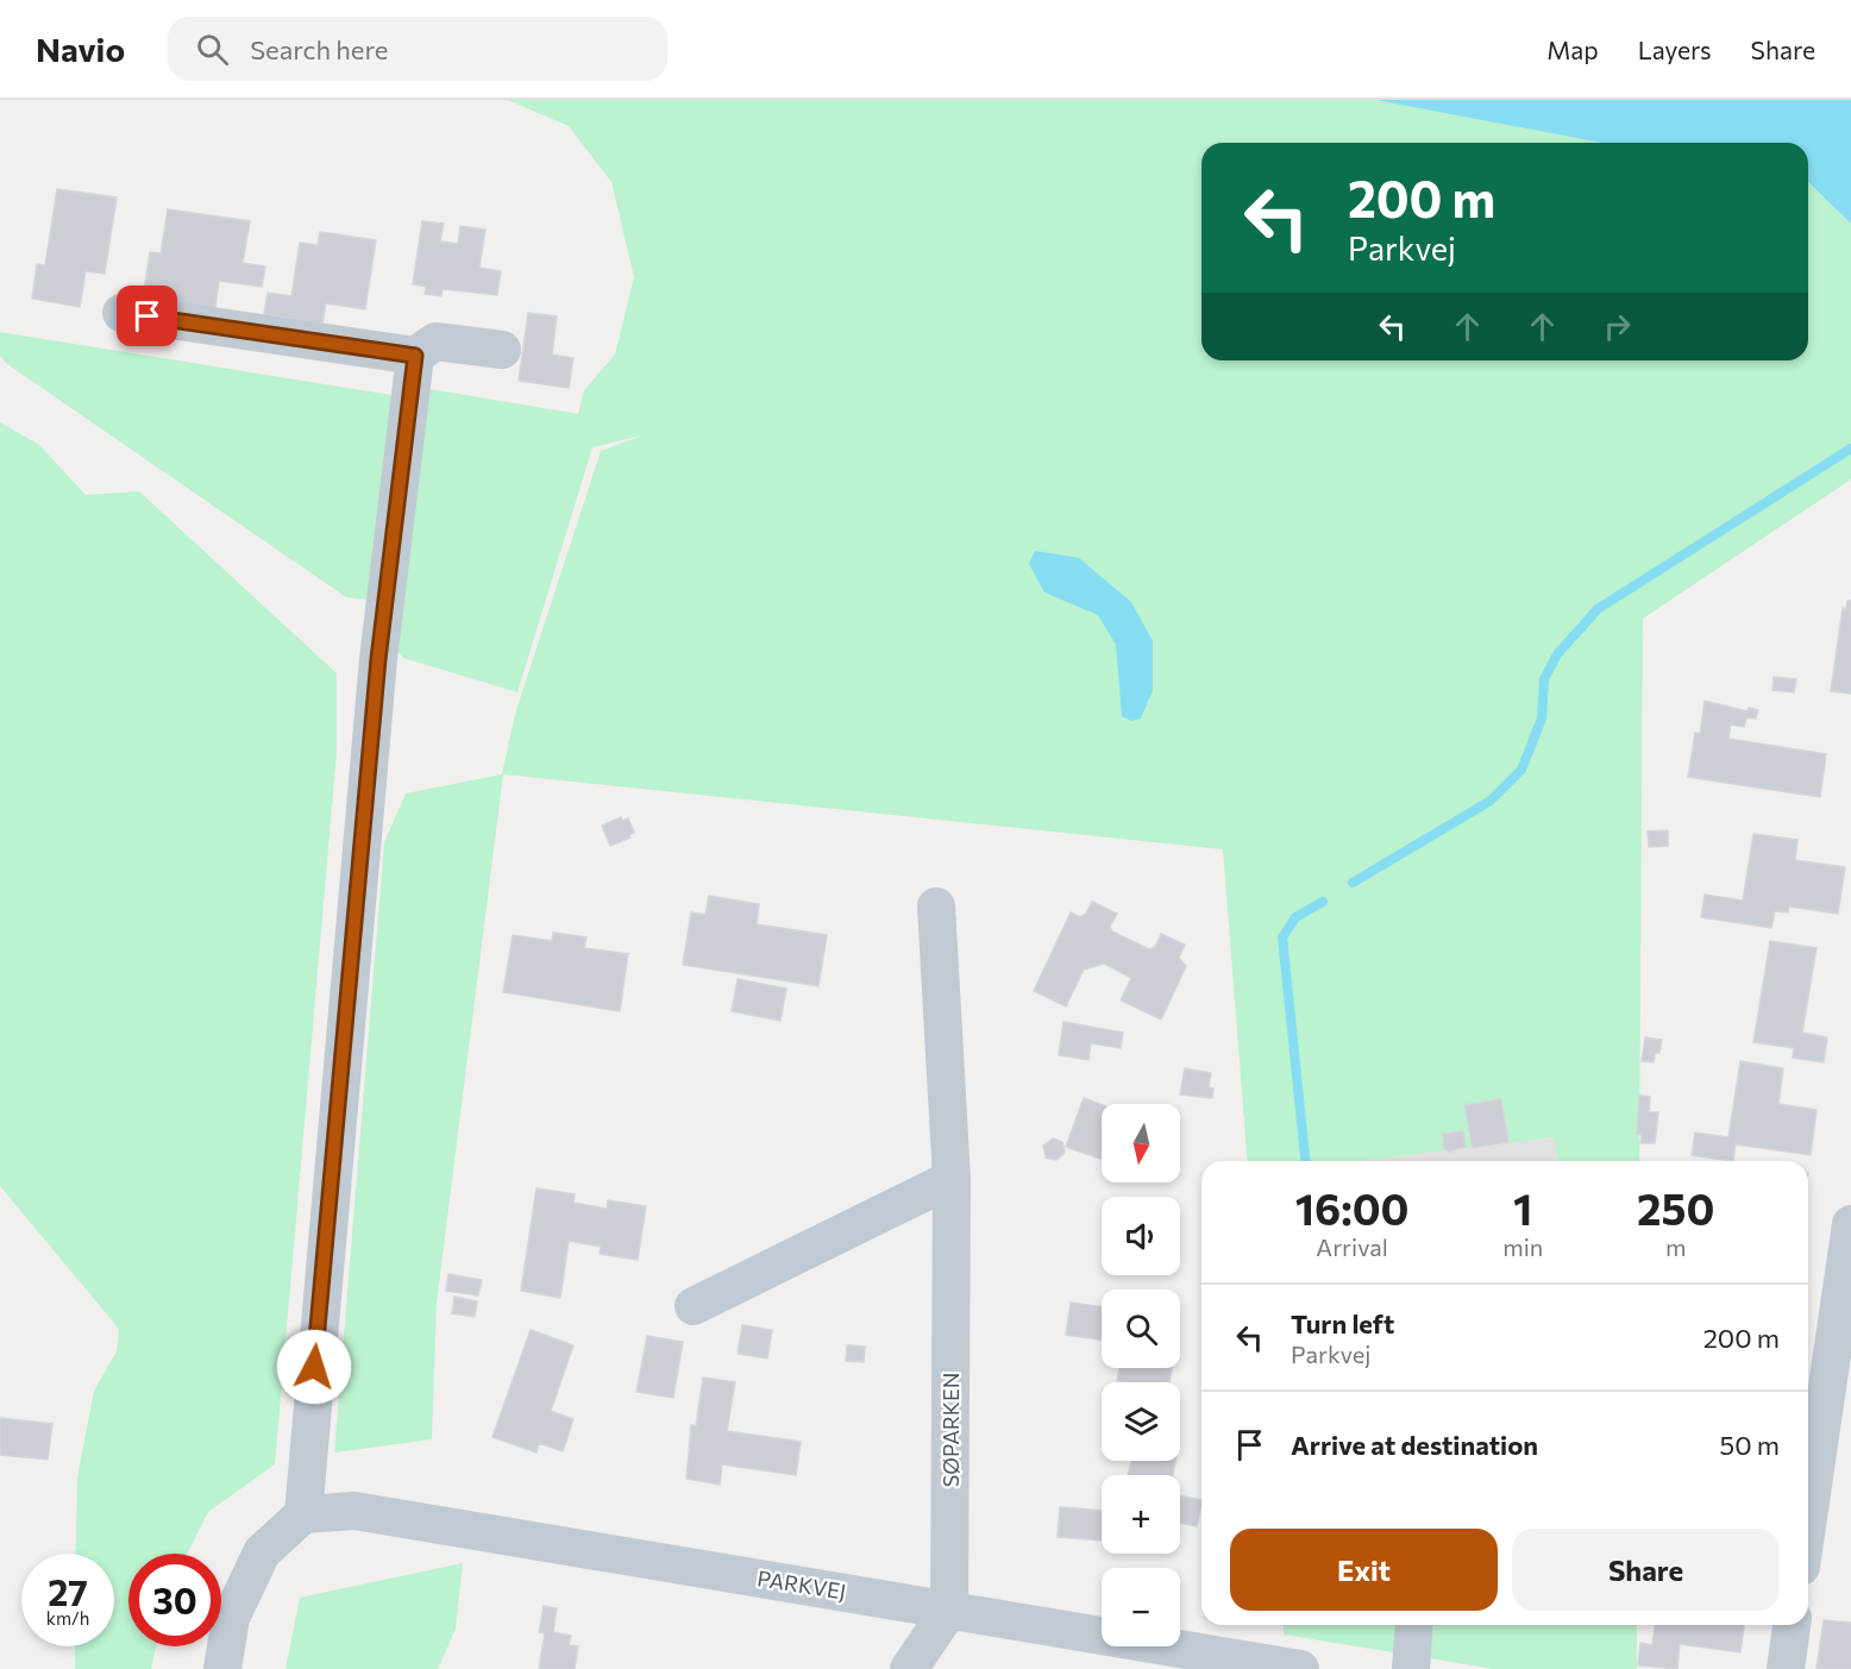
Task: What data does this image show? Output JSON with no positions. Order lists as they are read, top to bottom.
{
  "streets": {
    "street": ["SØPARKEN", "PARKVEJ"]
  },
  "crossings": [
    ["SØPARKEN", "PARKVEJ"]
  ],
  "north": "bottom",
  "page": {
    "header": "Navio",
    "search": "Search here",
    "nav": ["Map", "Layers", "Share"],
    "turn": ["200 m", "Parkvej"],
    "map_buttons": ["+", "−"],
    "eta": [
      "16:00",
      "Arrival",
      "1",
      "min",
      "250",
      "m"
    ],
    "list": [
      {
        "name": "Turn left",
        "note": "Parkvej",
        "value": "200 m"
      },
      {
        "name": "Arrive at destination",
        "value": "50 m"
      }
    ],
    "buttons": ["Exit", "Share"],
    "speed": "27 km/h",
    "limit": "30"
  }
}
